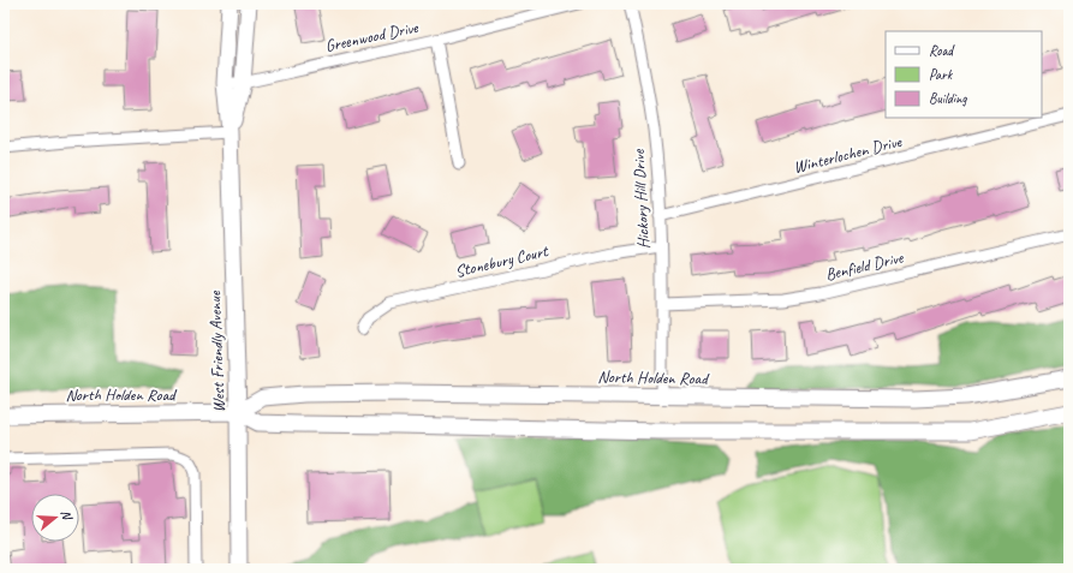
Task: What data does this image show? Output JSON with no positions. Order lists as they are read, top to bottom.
{
  "streets": {
    "main road": ["West Friendly Avenue", "North Holden Road"],
    "street": [
      "Greenwood Drive",
      "Winterlochen Drive",
      "Hickory Hill Drive",
      "Stonebury Court",
      "Benfield Drive"
    ]
  },
  "crossings": [
    ["Greenwood Drive", "West Friendly Avenue"],
    ["Winterlochen Drive", "Hickory Hill Drive"],
    ["Hickory Hill Drive", "Stonebury Court"],
    ["Hickory Hill Drive", "Benfield Drive"],
    ["Hickory Hill Drive", "North Holden Road"],
    ["West Friendly Avenue", "North Holden Road"]
  ],
  "legend": ["Road", "Park", "Building"],
  "north": "right"
}
